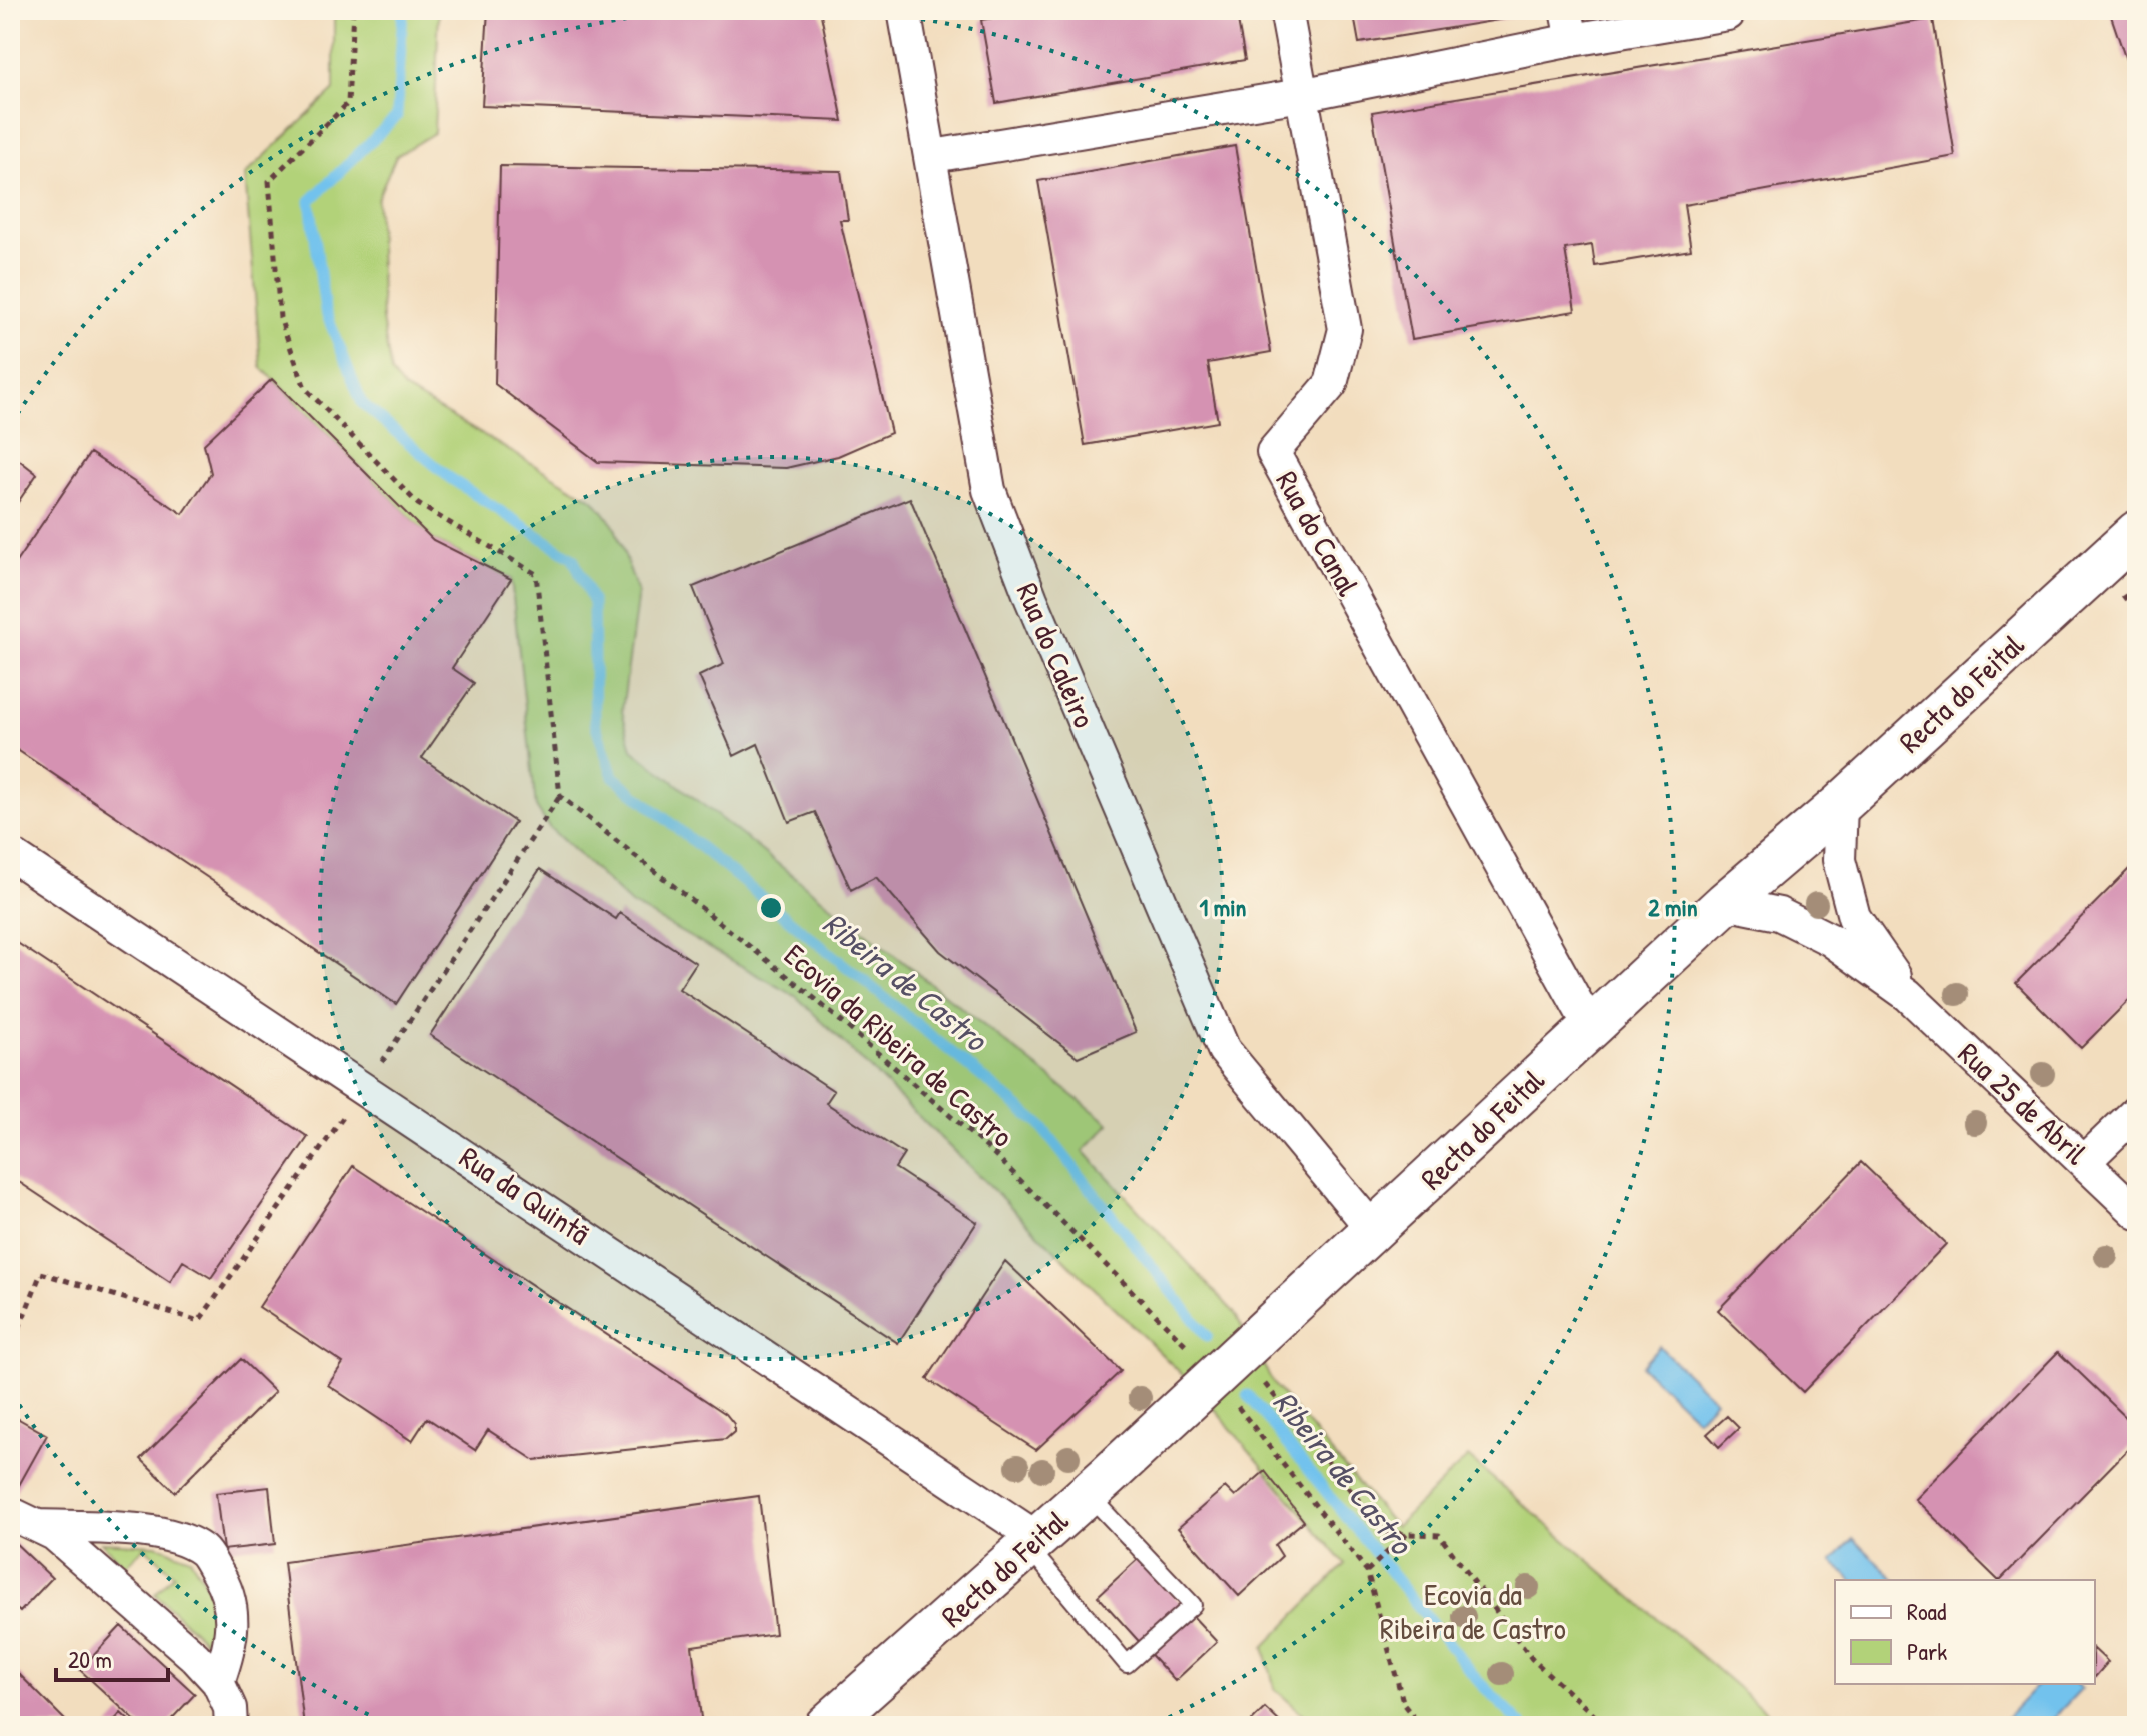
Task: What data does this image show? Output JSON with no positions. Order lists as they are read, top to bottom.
{
  "streets": {
    "street": [
      "Rua do Canal",
      "Rua do Caleiro",
      "Recta do Feital",
      "Rua 25 de Abril",
      "Rua da Quintã"
    ],
    "path": ["Ecovia da Ribeira de Castro"]
  },
  "crossings": [
    ["Rua do Canal", "Recta do Feital"],
    ["Rua do Caleiro", "Recta do Feital"],
    ["Recta do Feital", "Rua 25 de Abril"],
    ["Recta do Feital", "Rua da Quintã"]
  ],
  "water": ["Ribeira de Castro"],
  "parks": ["Ecovia da Ribeira de Castro"],
  "legend": ["Road", "Park"],
  "scale_bar": "20 m",
  "rings": ["1 min", "2 min"]
}
